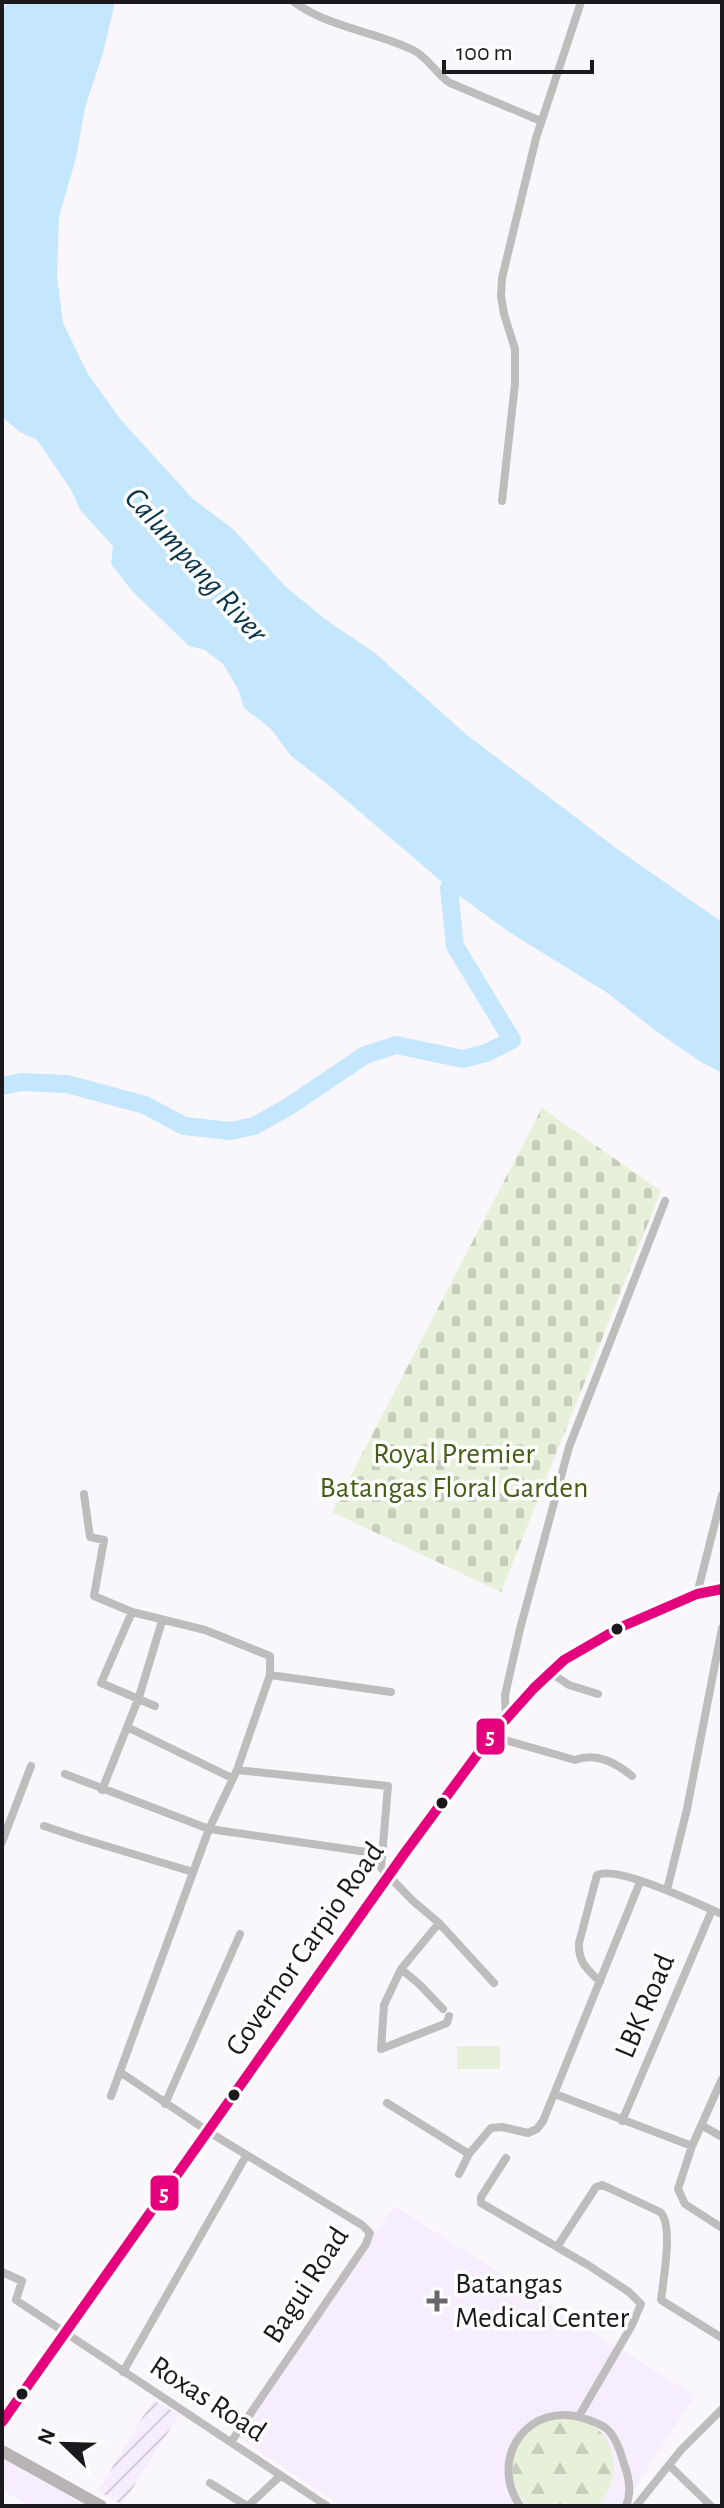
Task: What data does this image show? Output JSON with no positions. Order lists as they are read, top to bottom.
{
  "streets": {
    "main road": ["Governor Carpio Road"],
    "street": ["LBK Road", "Bagui Road", "Roxas Road"]
  },
  "crossings": [
    ["Governor Carpio Road", "Bagui Road"],
    ["Governor Carpio Road", "Roxas Road"],
    ["Bagui Road", "Roxas Road"]
  ],
  "water": ["Calumpang River"],
  "parks": ["Royal Premier Batangas Floral Garden"],
  "places": {
    "health": ["Batangas Medical Center"]
  },
  "lines": ["transit line 5"],
  "scale_bar": "100 m",
  "north": "top left"
}
